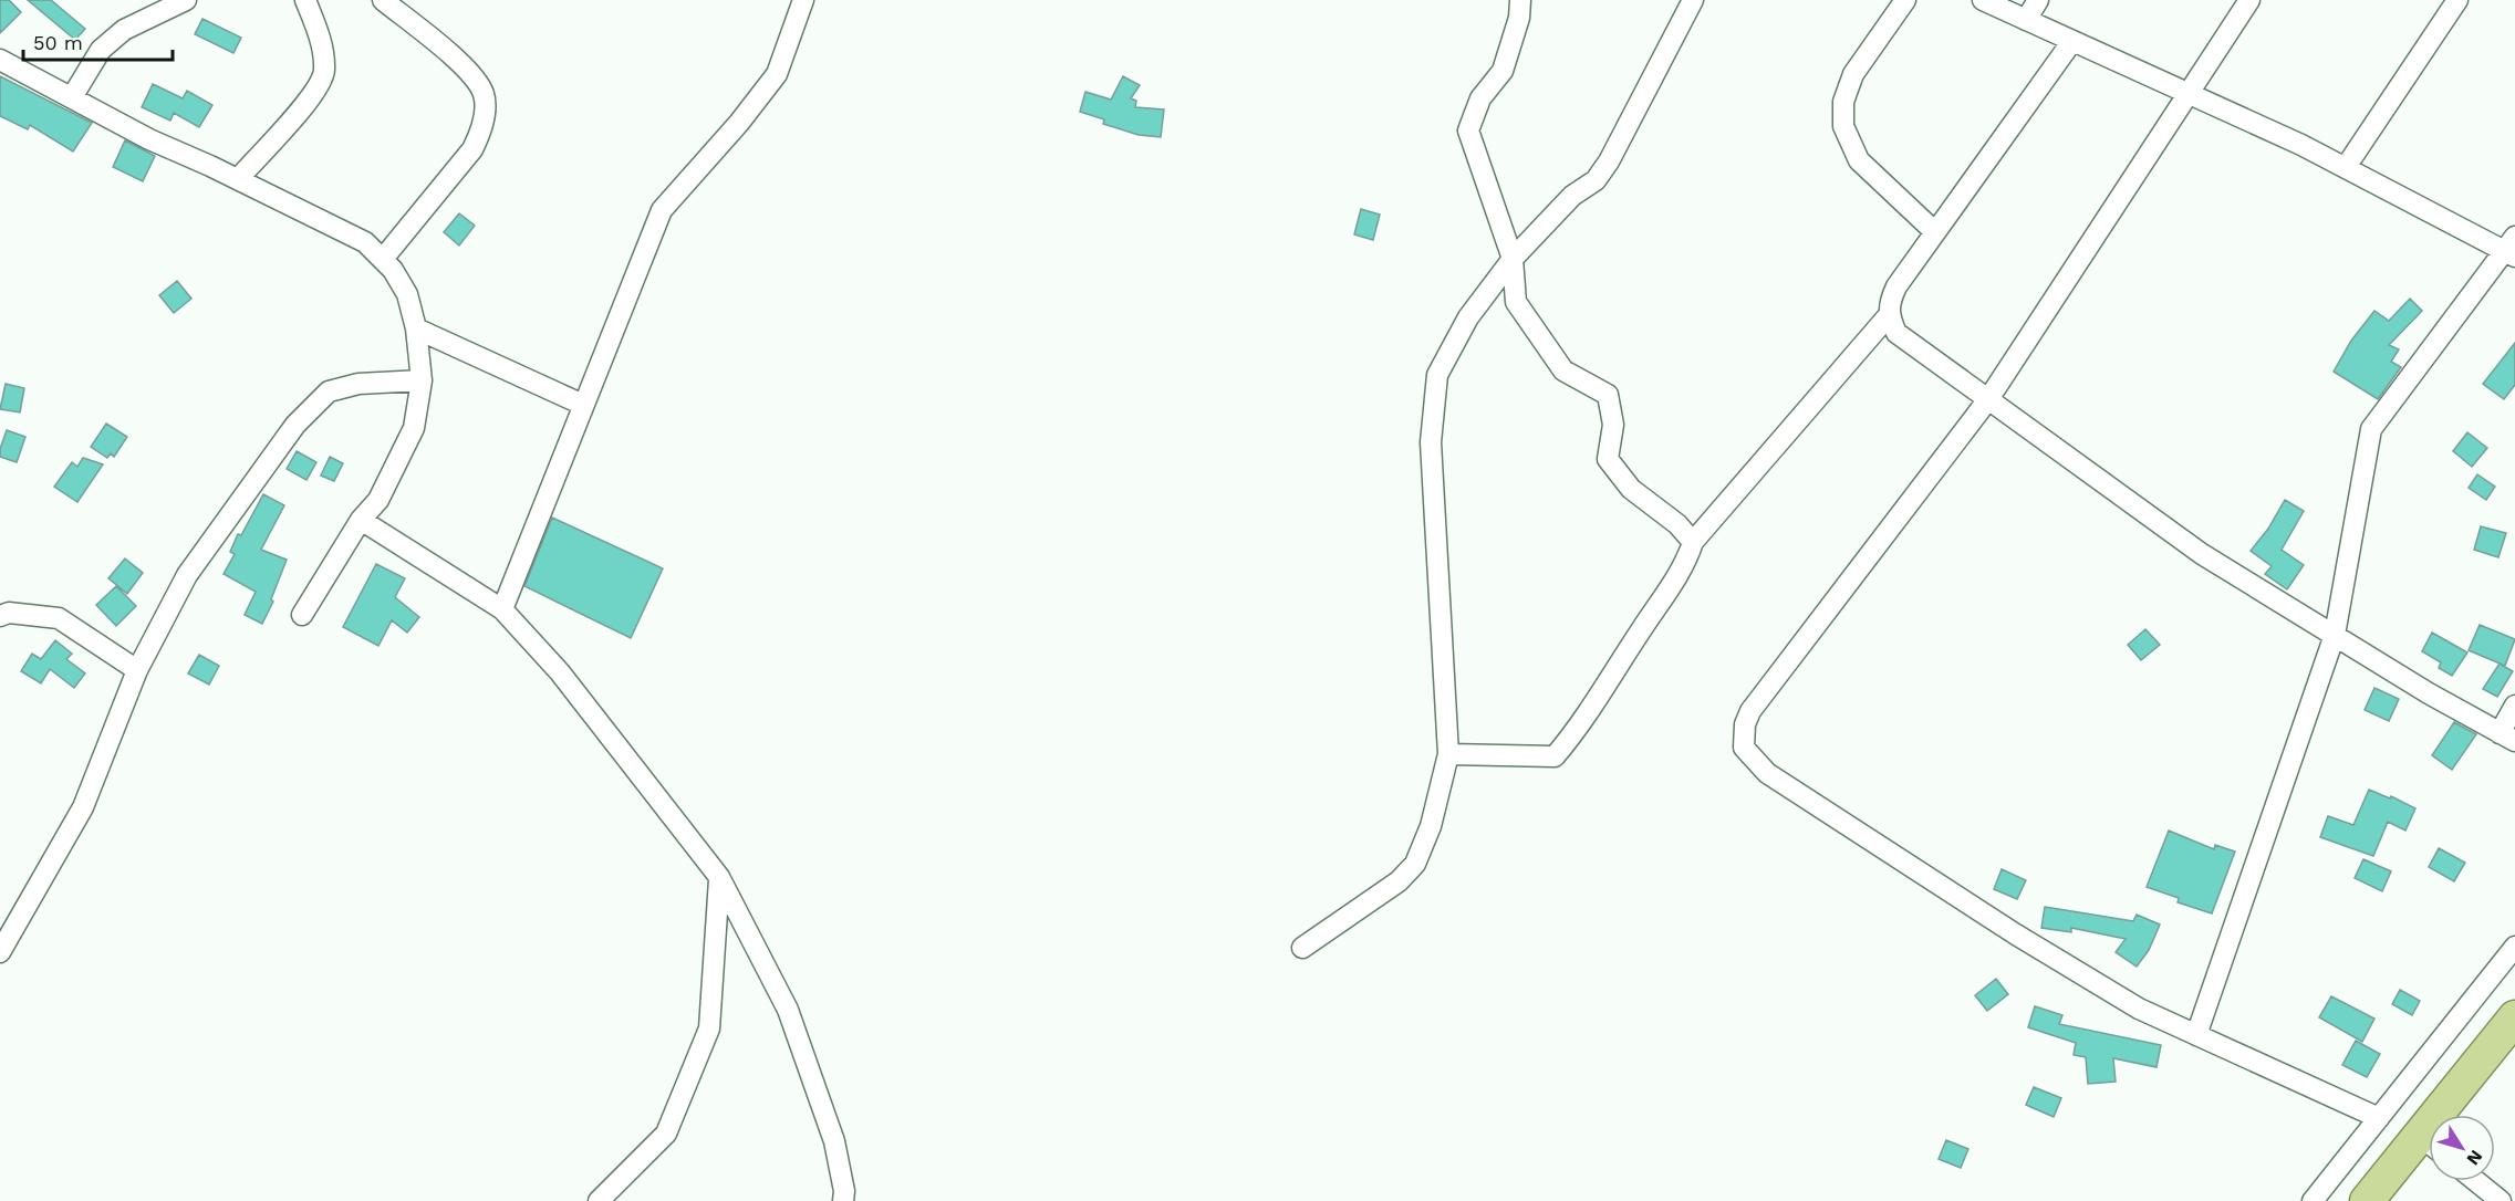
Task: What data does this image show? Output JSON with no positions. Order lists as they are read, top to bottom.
{
  "scale_bar": "50 m",
  "north": "bottom right"
}
